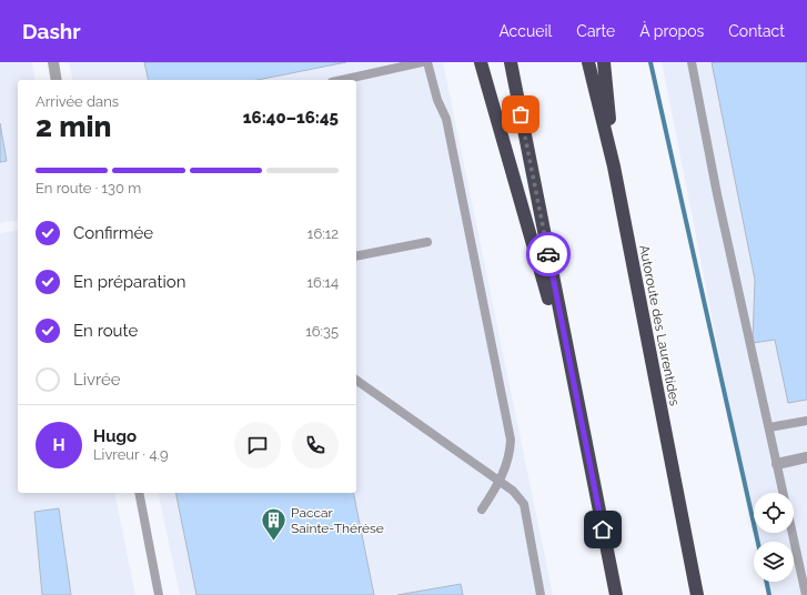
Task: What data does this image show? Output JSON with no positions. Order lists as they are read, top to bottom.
{
  "streets": {
    "highway": ["Autoroute des Laurentides"]
  },
  "places": {
    "building": ["Paccar Sainte-Thérèse"]
  },
  "page": {
    "header": "Dashr",
    "nav": [
      "Accueil",
      "Carte",
      "À propos",
      "Contact"
    ],
    "heading": ["2 min", "Arrivée dans", "16:40–16:45"],
    "panel": ["Hugo", "Livreur · 4.9"],
    "bar": "En route · 130 m",
    "list": [
      ["Confirmée", "16:12"],
      ["En préparation", "16:14"],
      ["En route", "16:35"],
      "Livrée"
    ],
    "round": "H"
  }
}
